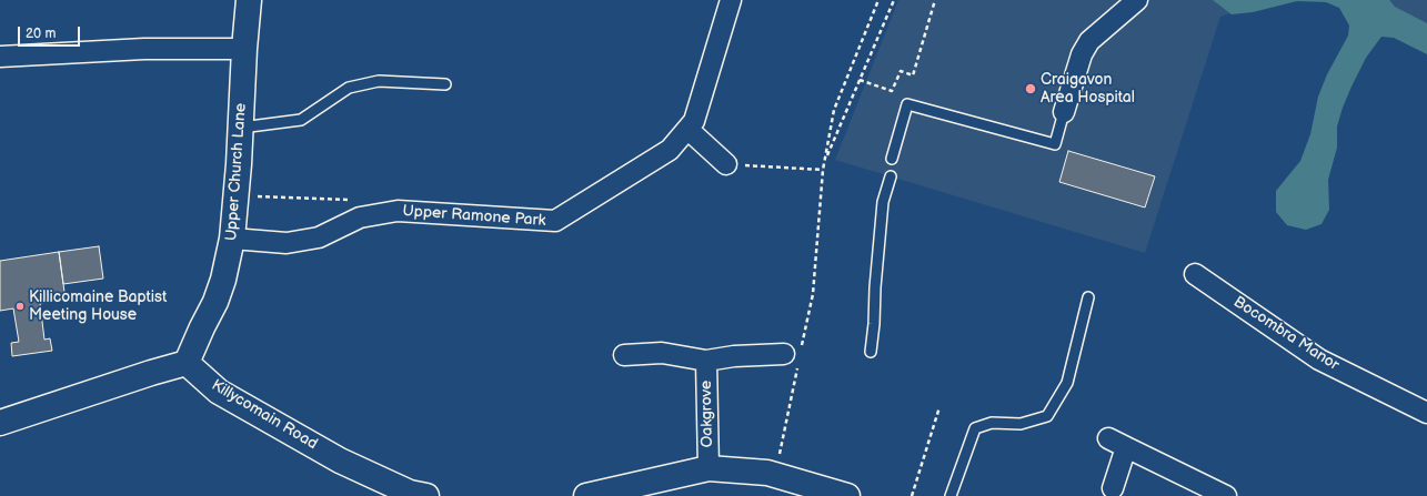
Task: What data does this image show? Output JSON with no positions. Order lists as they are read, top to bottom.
{
  "streets": {
    "street": [
      "Upper Church Lane",
      "Upper Ramone Park",
      "Bocombra Manor",
      "Oakgrove",
      "Killycomain Road"
    ]
  },
  "crossings": [
    ["Upper Church Lane", "Upper Ramone Park"],
    ["Upper Church Lane", "Killycomain Road"]
  ],
  "places": ["Craigavon Area Hospital", "Killicomaine Baptist Meeting House"],
  "scale_bar": "20 m"
}
